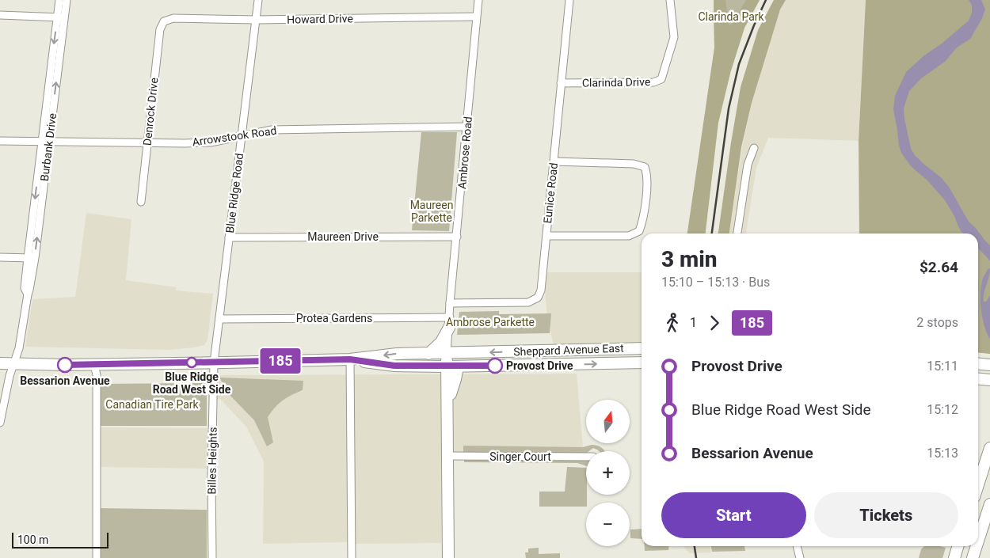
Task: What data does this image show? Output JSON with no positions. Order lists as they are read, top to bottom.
{
  "streets": {
    "main road": ["Sheppard Avenue East"],
    "street": [
      "Howard Drive",
      "Clarinda Drive",
      "Denrock Drive",
      "Arrowstook Road",
      "Burbank Drive",
      "Ambrose Road",
      "Blue Ridge Road",
      "Eunice Road",
      "Maureen Drive",
      "Protea Gardens",
      "Singer Court",
      "Billes Heights"
    ]
  },
  "crossings": [
    ["Howard Drive", "Denrock Drive"],
    ["Howard Drive", "Ambrose Road"],
    ["Howard Drive", "Blue Ridge Road"],
    ["Clarinda Drive", "Eunice Road"],
    ["Denrock Drive", "Arrowstook Road"],
    ["Arrowstook Road", "Burbank Drive"],
    ["Arrowstook Road", "Ambrose Road"],
    ["Arrowstook Road", "Blue Ridge Road"],
    ["Burbank Drive", "Sheppard Avenue East"],
    ["Ambrose Road", "Eunice Road"],
    ["Ambrose Road", "Maureen Drive"],
    ["Ambrose Road", "Protea Gardens"],
    ["Ambrose Road", "Sheppard Avenue East"],
    ["Blue Ridge Road", "Maureen Drive"],
    ["Blue Ridge Road", "Protea Gardens"],
    ["Blue Ridge Road", "Sheppard Avenue East"],
    ["Blue Ridge Road", "Billes Heights"],
    ["Sheppard Avenue East", "Billes Heights"]
  ],
  "parks": [
    "Clarinda Park",
    "Maureen Parkette",
    "Ambrose Parkette",
    "Canadian Tire Park"
  ],
  "places": ["Blue Ridge Road West Side", "Bessarion Avenue", "Provost Drive"],
  "lines": ["bus line 185"],
  "scale_bar": "100 m",
  "north": "top",
  "page": {
    "on_map": "185",
    "heading": ["3 min", "15:10 – 15:13 · Bus", "$2.64"],
    "legs": ["1", "185", "2 stops"],
    "list": [
      {
        "name": "Provost Drive",
        "value": "15:11"
      },
      {
        "name": "Blue Ridge Road West Side",
        "value": "15:12"
      },
      {
        "name": "Bessarion Avenue",
        "value": "15:13"
      }
    ],
    "map_buttons": ["+", "−"],
    "buttons": ["Start", "Tickets"],
    "scale": "100 m"
  }
}
